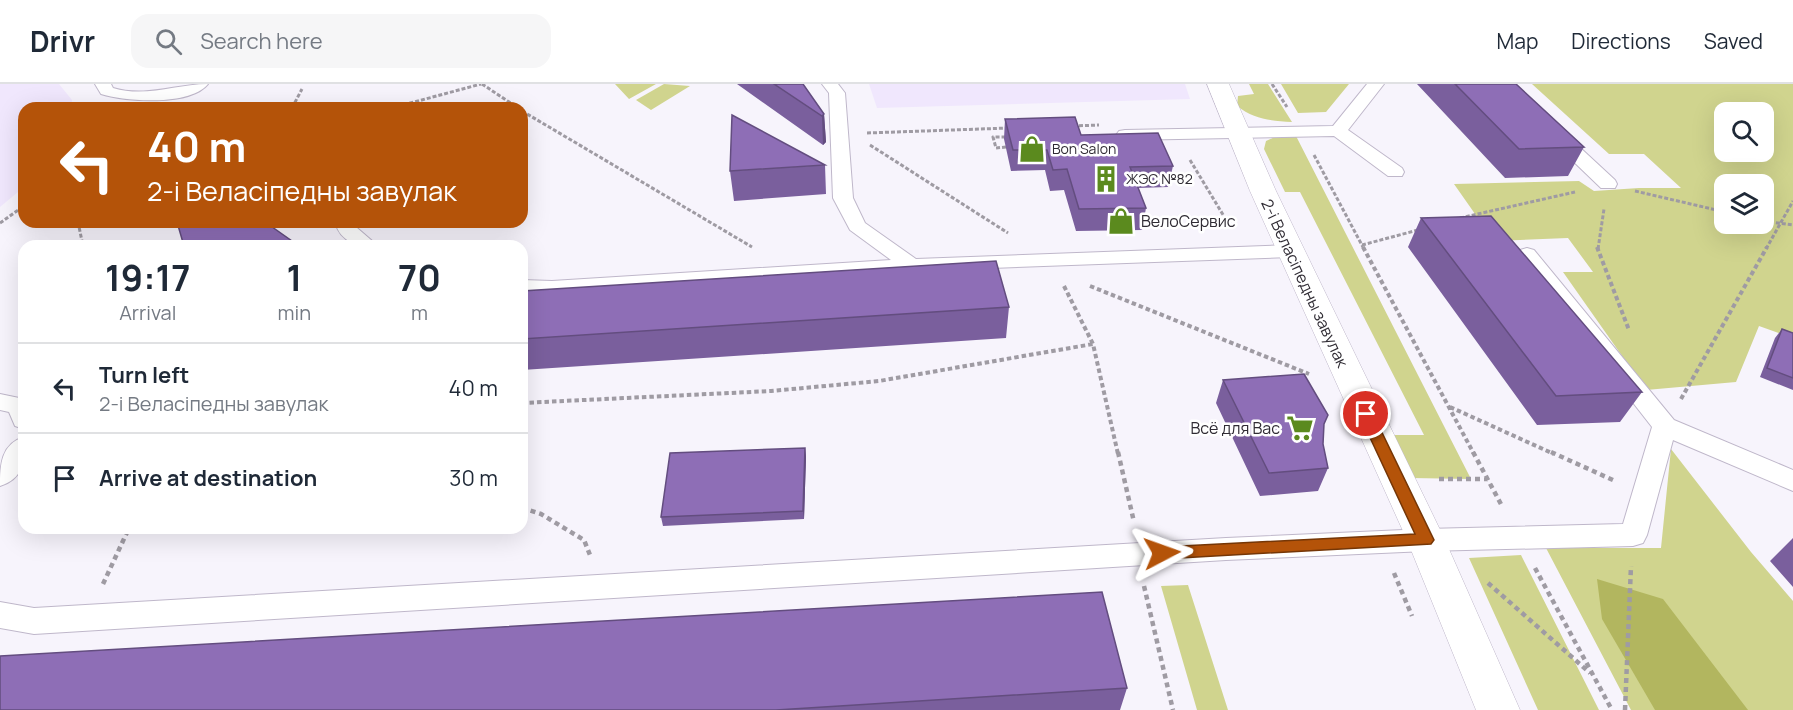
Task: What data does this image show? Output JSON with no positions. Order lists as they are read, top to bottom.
{
  "streets": {
    "street": ["2-і Веласіпедны завулак"]
  },
  "places": {
    "shop": ["Bon Salon", "ВелоСервис"],
    "building": ["ЖЭС №82"],
    "supermarket": ["Всё для Вас"]
  },
  "page": {
    "header": "Drivr",
    "search": "Search here",
    "nav": ["Map", "Directions", "Saved"],
    "turn": ["40 m", "2-і Веласіпедны завулак"],
    "eta": [
      "19:17",
      "Arrival",
      "1",
      "min",
      "70",
      "m"
    ],
    "list": [
      {
        "name": "Turn left",
        "note": "2-і Веласіпедны завулак",
        "value": "40 m"
      },
      {
        "name": "Arrive at destination",
        "value": "30 m"
      }
    ]
  }
}
